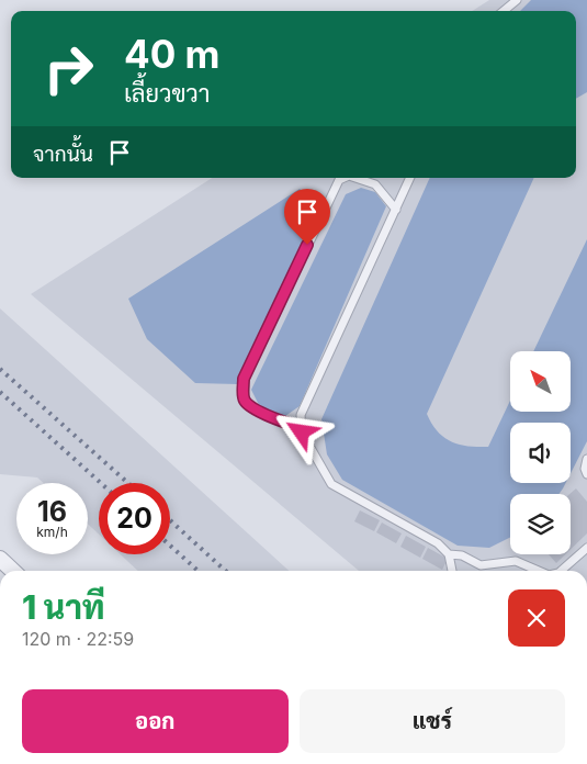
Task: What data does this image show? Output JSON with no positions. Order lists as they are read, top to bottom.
{
  "north": "top left",
  "page": {
    "turn": ["40 m", "เลี้ยวขวา"],
    "then": "จากนั้น",
    "speed": "16 km/h",
    "limit": "20",
    "heading": ["1 นาที", "120 m · 22:59"],
    "buttons": ["ออก", "แชร์"]
  }
}
